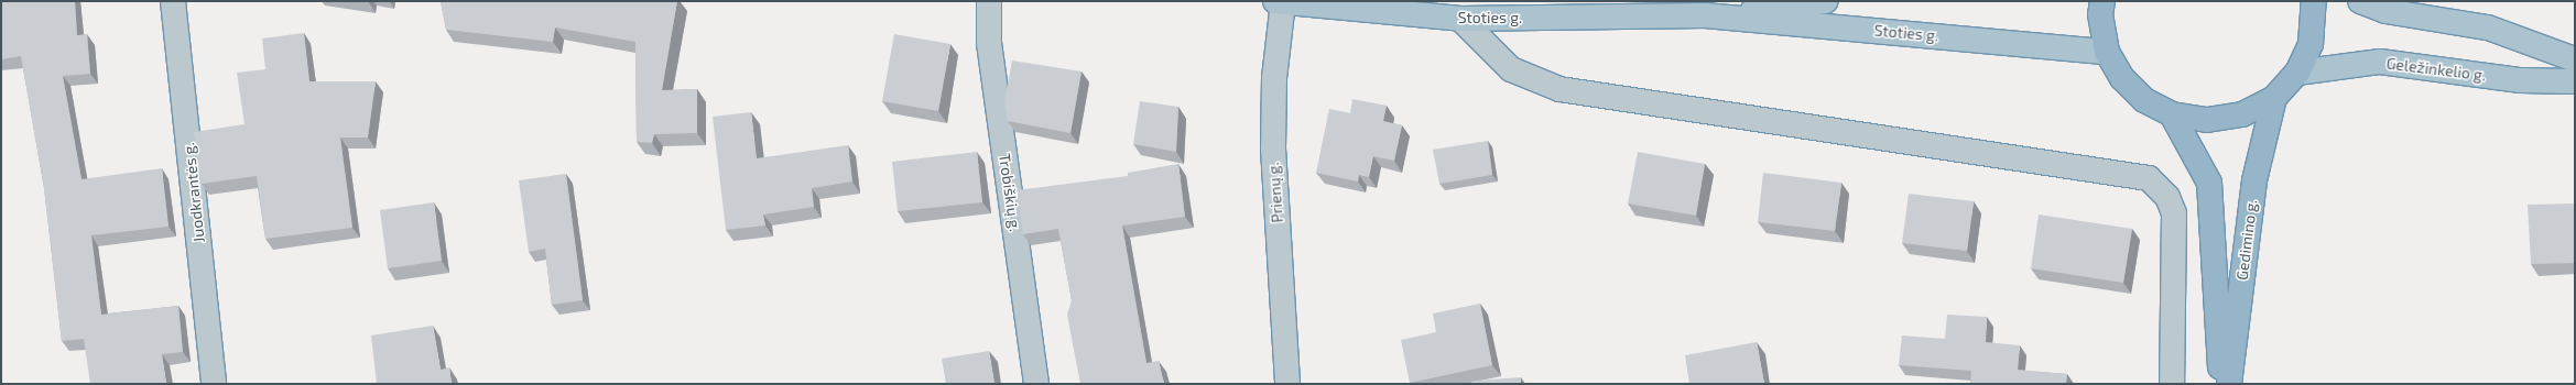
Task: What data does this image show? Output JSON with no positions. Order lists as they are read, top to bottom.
{
  "streets": {
    "highway": ["Gedimino g."],
    "main road": ["Stoties g.", "Geležinkelio g."],
    "street": ["Juodkrantės g.", "Trobiškių g.", "Prienų g."]
  },
  "crossings": [
    ["Stoties g.", "Prienų g."]
  ]
}
